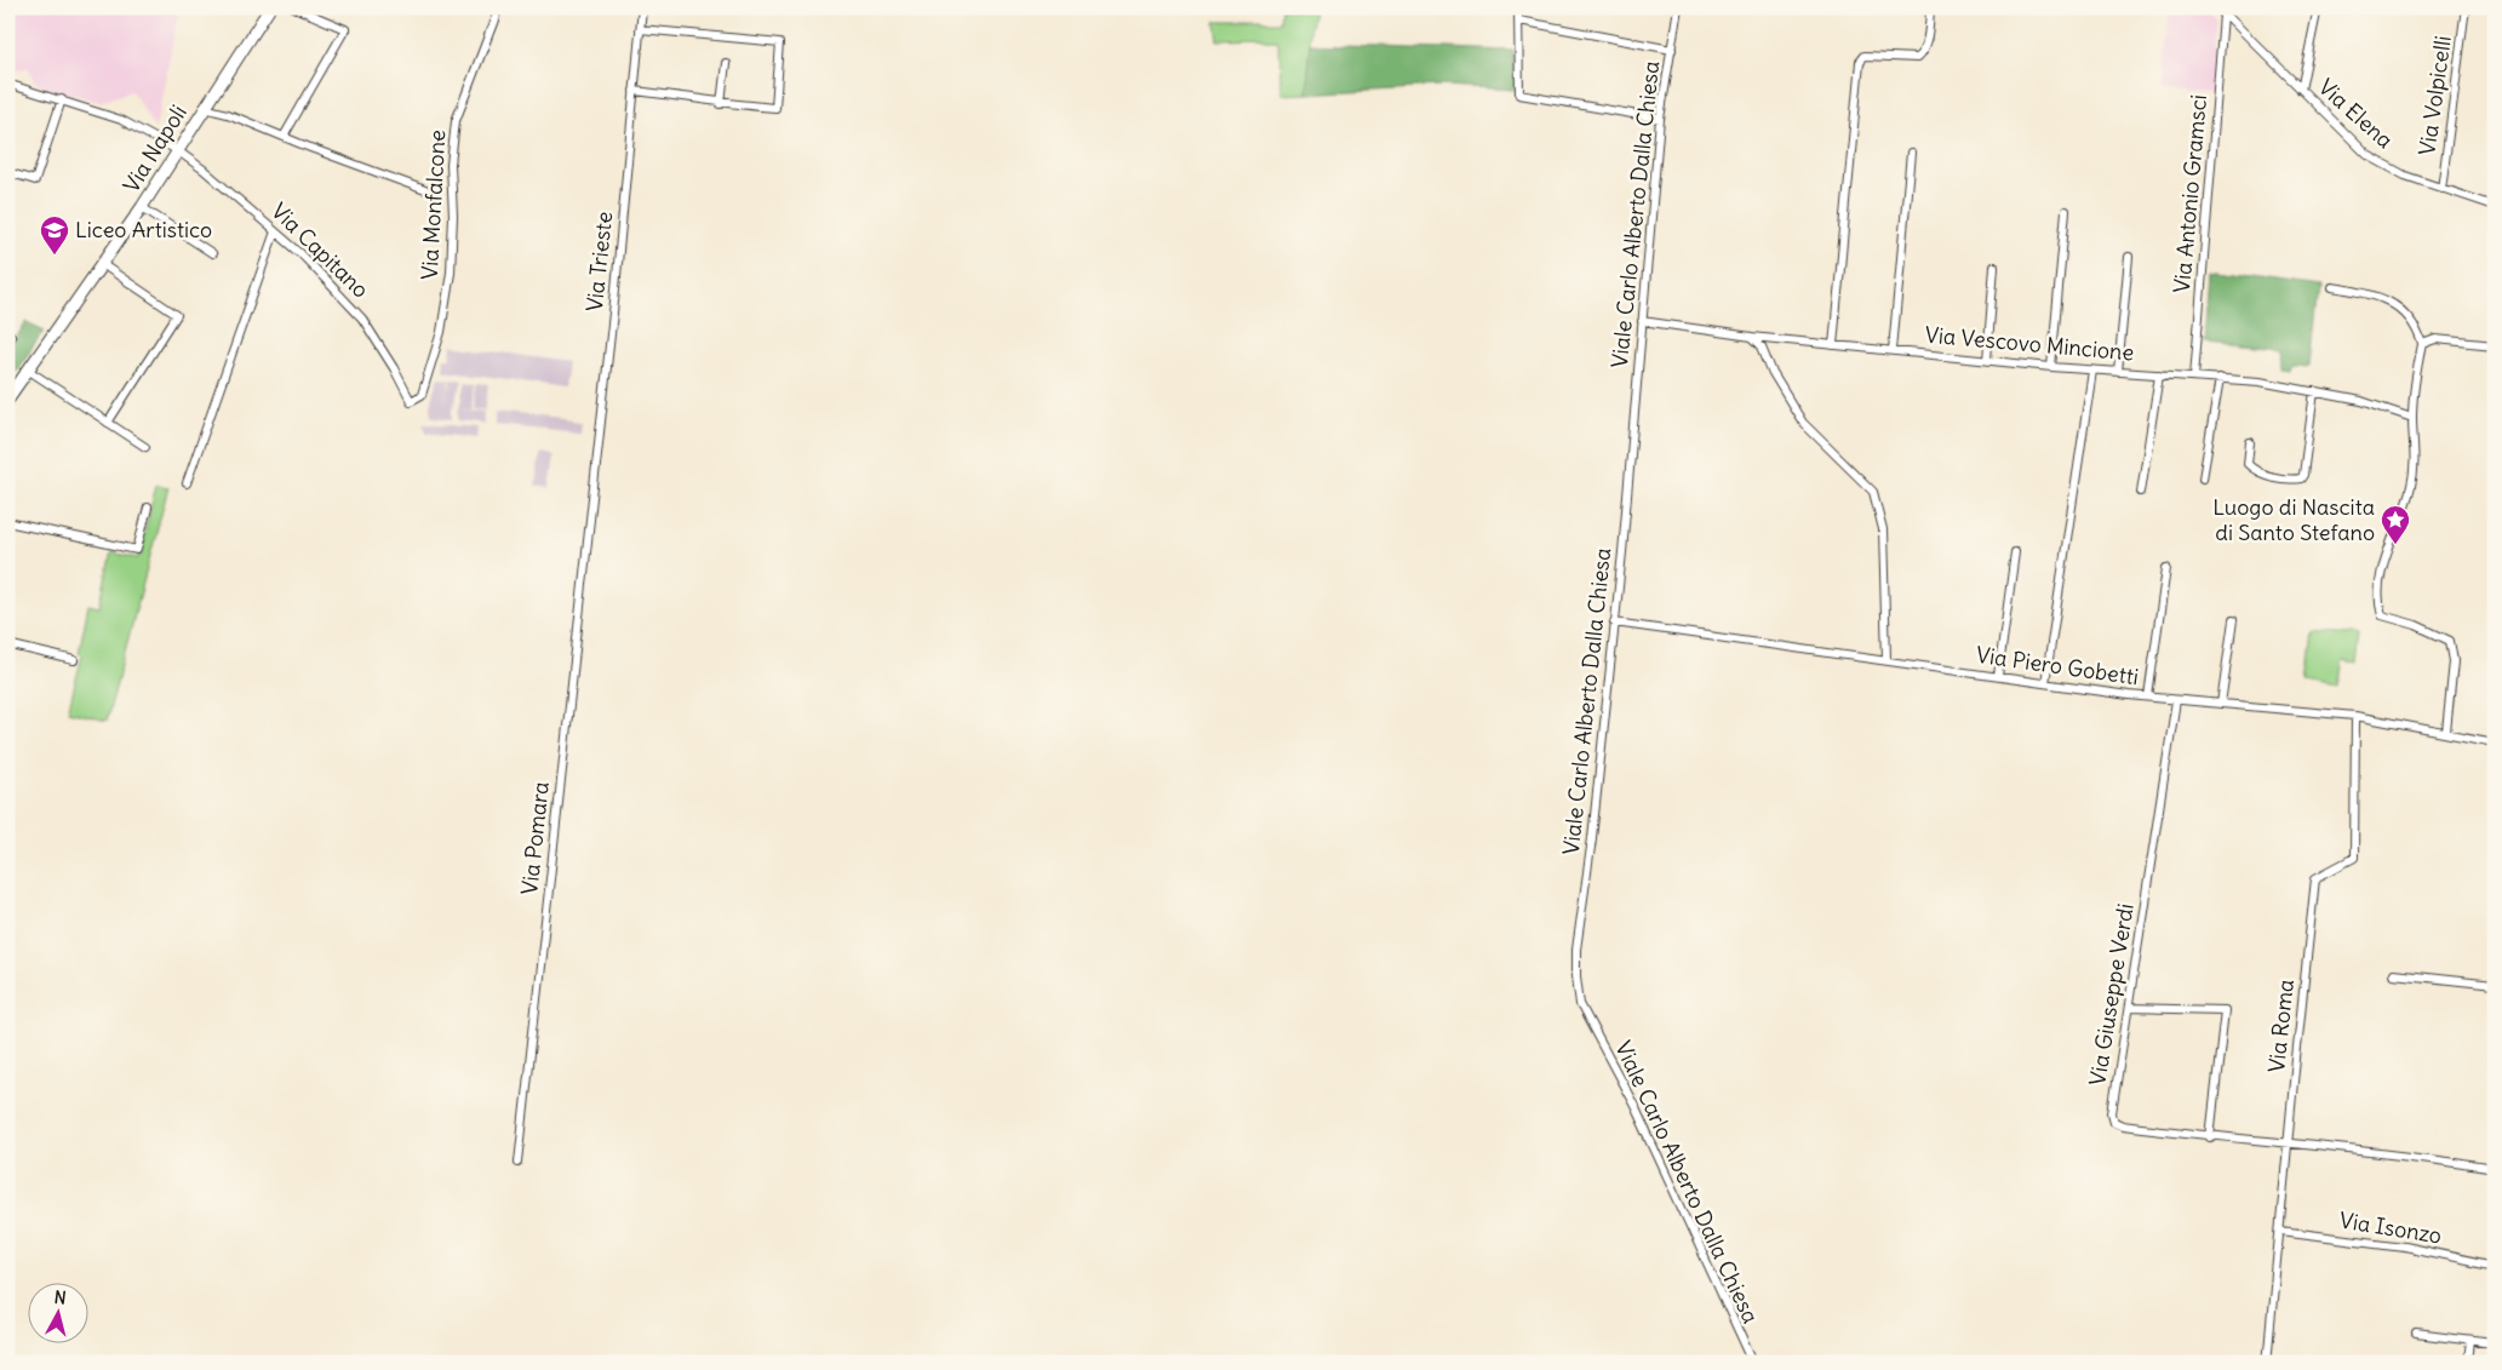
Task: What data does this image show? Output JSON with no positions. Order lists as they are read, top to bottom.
{
  "streets": {
    "street": [
      "Via Volpicelli",
      "Via Elena",
      "Via Napoli",
      "Via Antonio Gramsci",
      "Via Monfalcone",
      "Viale Carlo Alberto Dalla Chiesa",
      "Via Capitano",
      "Via Trieste",
      "Via Vescovo Mincione",
      "Via Piero Gobetti",
      "Via Pomara",
      "Via Giuseppe Verdi",
      "Via Roma",
      "Via Isonzo"
    ]
  },
  "crossings": [
    ["Via Volpicelli", "Via Elena"],
    ["Via Elena", "Via Antonio Gramsci"],
    ["Via Napoli", "Via Capitano"],
    ["Via Antonio Gramsci", "Via Vescovo Mincione"],
    ["Via Monfalcone", "Via Capitano"],
    ["Viale Carlo Alberto Dalla Chiesa", "Via Vescovo Mincione"],
    ["Viale Carlo Alberto Dalla Chiesa", "Via Piero Gobetti"],
    ["Via Trieste", "Via Pomara"],
    ["Via Piero Gobetti", "Via Giuseppe Verdi"],
    ["Via Piero Gobetti", "Via Roma"],
    ["Via Giuseppe Verdi", "Via Roma"],
    ["Via Roma", "Via Isonzo"]
  ],
  "places": {
    "school or university": ["Liceo Artistico"],
    "place": ["Luogo di Nascita di Santo Stefano"]
  },
  "north": "top"
}
